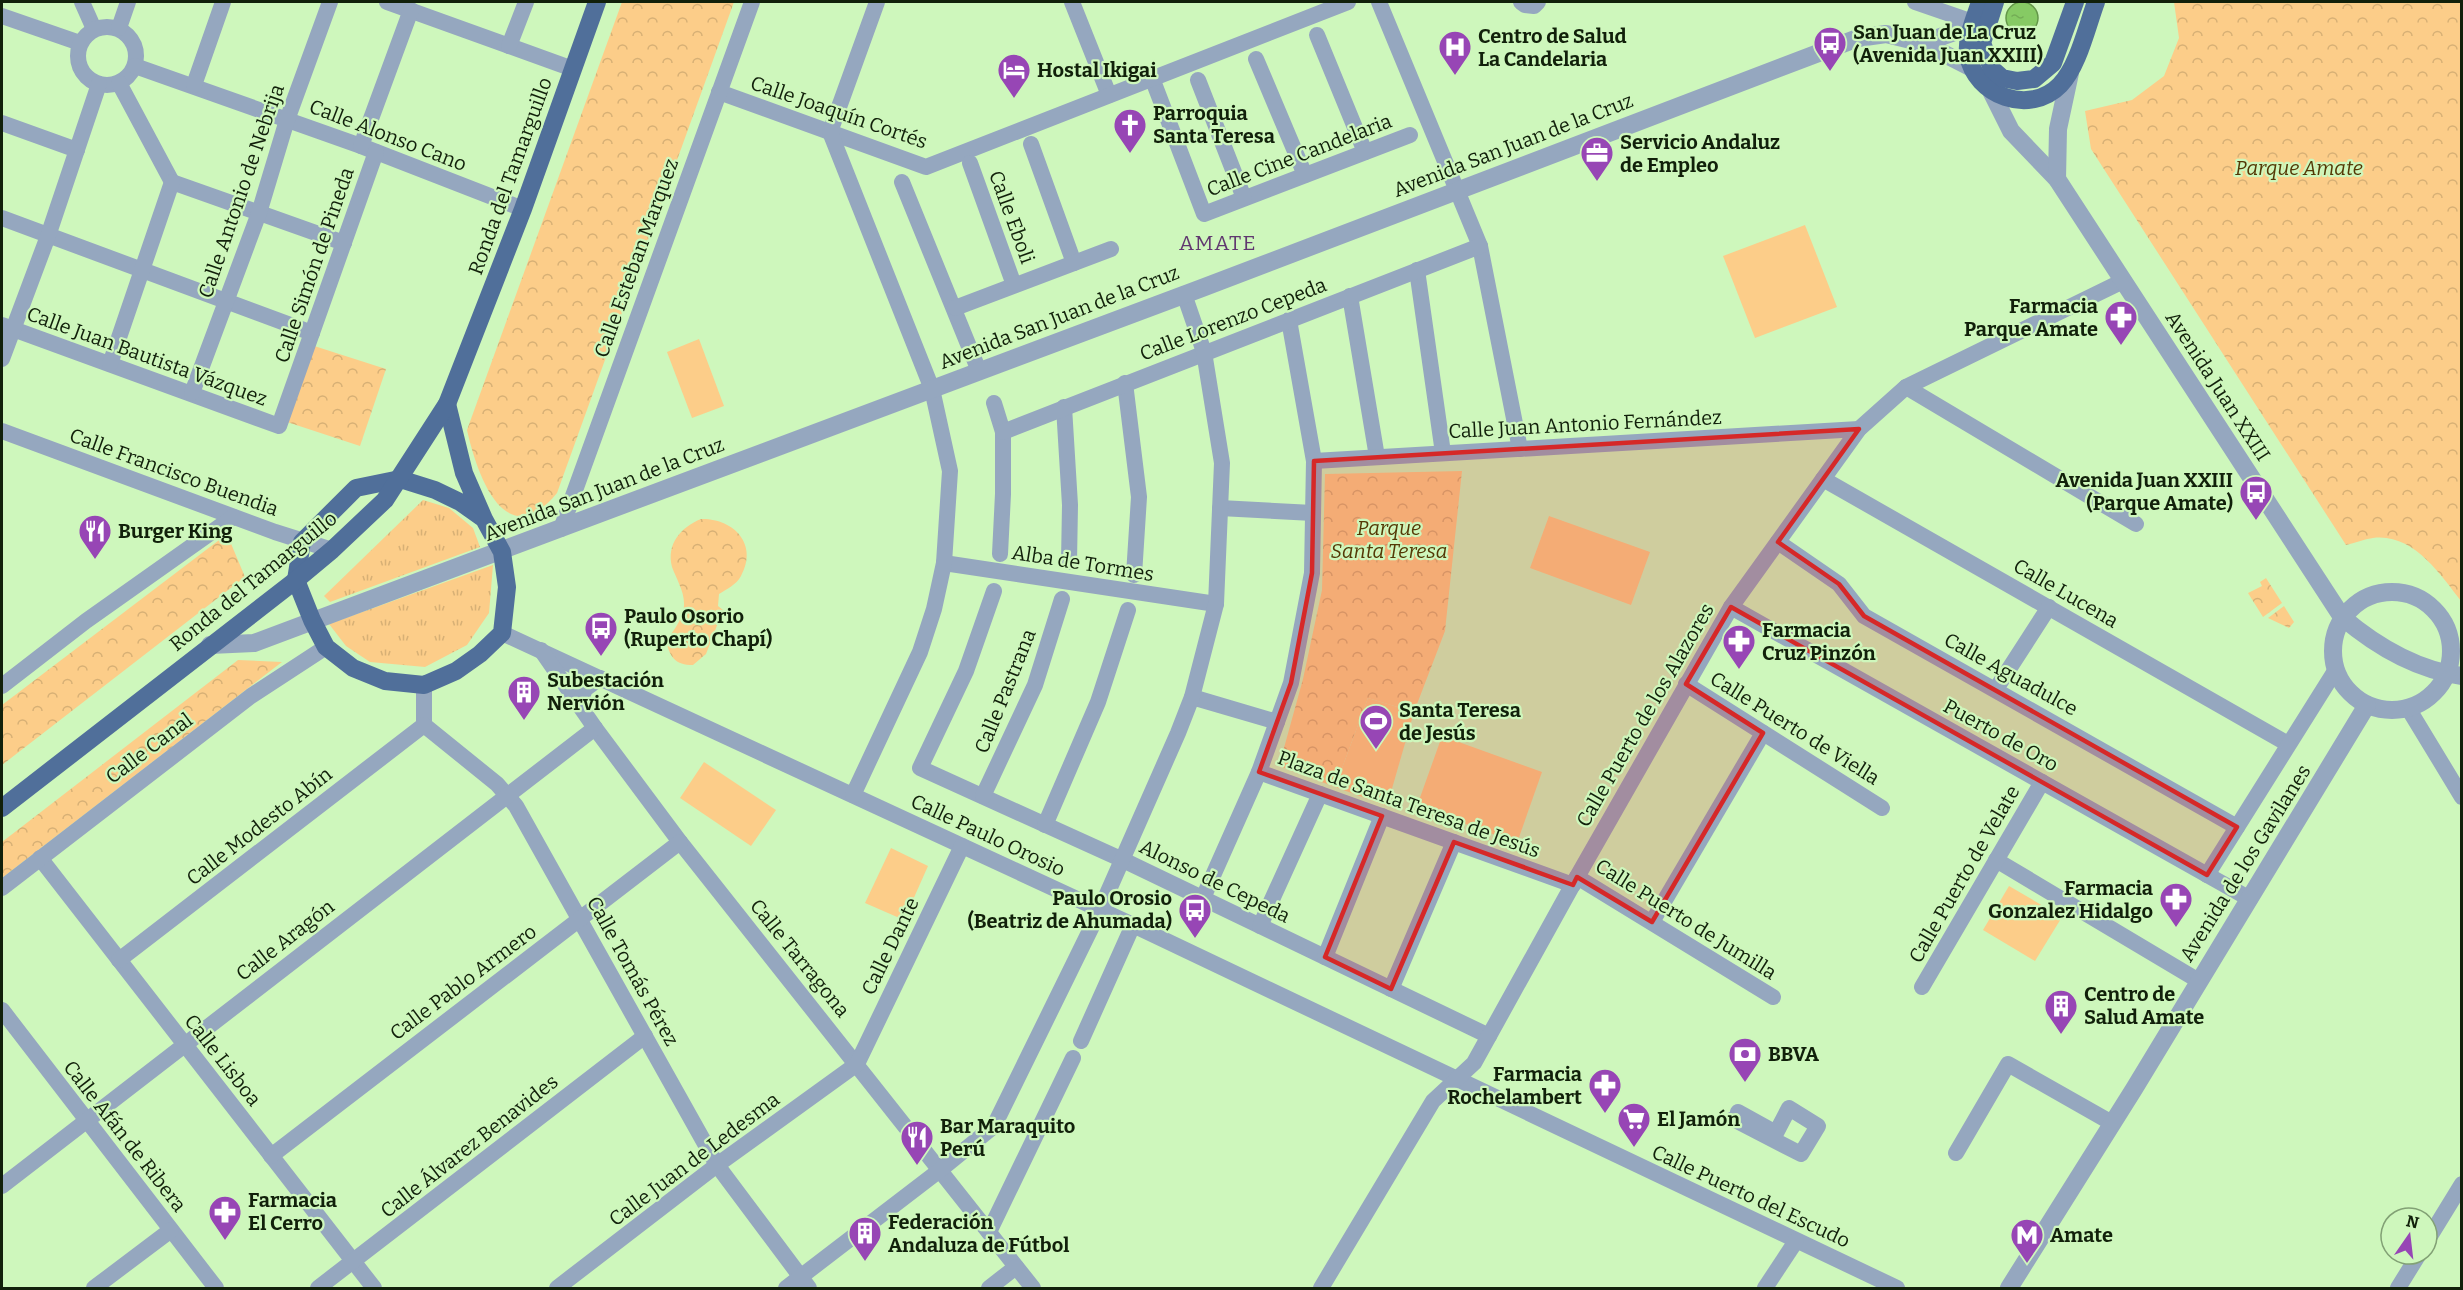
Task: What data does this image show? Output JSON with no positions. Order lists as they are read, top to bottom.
{
  "streets": {
    "main road": ["Ronda del Tamarguillo"],
    "street": [
      "Calle Joaquín Cortés",
      "Calle Alonso Cano",
      "Avenida San Juan de la Cruz",
      "Calle Cine Candelaria",
      "Calle Antonio de Nebrija",
      "Calle Eboli",
      "Calle Esteban Marquez",
      "Calle Simón de Pineda",
      "Calle Lorenzo Cepeda",
      "Calle Juan Bautista Vázquez",
      "Avenida Juan XXIII",
      "Calle Juan Antonio Fernández",
      "Calle Francisco Buendia",
      "Alba de Tormes",
      "Calle Lucena",
      "Calle Aguadulce",
      "Calle Pastrana",
      "Calle Puerto de los Alazores",
      "Calle Puerto de Viella",
      "Puerto de Oro",
      "Calle Canal",
      "Plaza de Santa Teresa de Jesús",
      "Calle Modesto Abín",
      "Calle Paulo Orosio",
      "Avenida de los Gavilanes",
      "Calle Puerto de Velate",
      "Alonso de Cepeda",
      "Calle Puerto de Jumilla",
      "Calle Aragón",
      "Calle Dante",
      "Calle Tarragona",
      "Calle Tomás Pérez",
      "Calle Pablo Armero",
      "Calle Lisboa",
      "Calle Afán de Ribera",
      "Calle Álvarez Benavides",
      "Calle Juan de Ledesma",
      "Calle Puerto del Escudo"
    ]
  },
  "crossings": [
    ["Calle Joaquín Cortés", "Calle Cine Candelaria"],
    ["Calle Joaquín Cortés", "Calle Esteban Marquez"],
    ["Calle Alonso Cano", "Ronda del Tamarguillo"],
    ["Calle Alonso Cano", "Calle Antonio de Nebrija"],
    ["Calle Alonso Cano", "Calle Simón de Pineda"],
    ["Avenida San Juan de la Cruz", "Ronda del Tamarguillo"],
    ["Avenida San Juan de la Cruz", "Calle Esteban Marquez"],
    ["Ronda del Tamarguillo", "Calle Francisco Buendia"],
    ["Calle Antonio de Nebrija", "Calle Juan Bautista Vázquez"],
    ["Calle Simón de Pineda", "Calle Juan Bautista Vázquez"],
    ["Calle Lorenzo Cepeda", "Plaza de Santa Teresa de Jesús"],
    ["Avenida Juan XXIII", "Calle Puerto de los Alazores"],
    ["Calle Juan Antonio Fernández", "Calle Puerto de los Alazores"],
    ["Calle Juan Antonio Fernández", "Plaza de Santa Teresa de Jesús"],
    ["Calle Lucena", "Calle Puerto de los Alazores"],
    ["Calle Aguadulce", "Calle Puerto de los Alazores"],
    ["Calle Pastrana", "Alonso de Cepeda"],
    ["Calle Puerto de los Alazores", "Calle Puerto de Viella"],
    ["Calle Puerto de los Alazores", "Puerto de Oro"],
    ["Calle Puerto de los Alazores", "Plaza de Santa Teresa de Jesús"],
    ["Calle Puerto de los Alazores", "Calle Paulo Orosio"],
    ["Calle Puerto de los Alazores", "Alonso de Cepeda"],
    ["Calle Puerto de los Alazores", "Calle Puerto de Jumilla"],
    ["Calle Puerto de los Alazores", "Calle Puerto del Escudo"],
    ["Puerto de Oro", "Avenida de los Gavilanes"],
    ["Puerto de Oro", "Calle Puerto de Velate"],
    ["Calle Canal", "Calle Lisboa"],
    ["Plaza de Santa Teresa de Jesús", "Calle Puerto de Jumilla"],
    ["Calle Modesto Abín", "Calle Tomás Pérez"],
    ["Calle Modesto Abín", "Calle Lisboa"],
    ["Calle Paulo Orosio", "Calle Dante"],
    ["Calle Paulo Orosio", "Calle Tarragona"],
    ["Calle Paulo Orosio", "Calle Puerto del Escudo"],
    ["Calle Aragón", "Calle Tarragona"],
    ["Calle Aragón", "Calle Tomás Pérez"],
    ["Calle Aragón", "Calle Lisboa"],
    ["Calle Aragón", "Calle Afán de Ribera"],
    ["Calle Dante", "Calle Tarragona"],
    ["Calle Dante", "Calle Juan de Ledesma"],
    ["Calle Tarragona", "Calle Pablo Armero"],
    ["Calle Tarragona", "Calle Juan de Ledesma"],
    ["Calle Tomás Pérez", "Calle Pablo Armero"],
    ["Calle Tomás Pérez", "Calle Álvarez Benavides"],
    ["Calle Tomás Pérez", "Calle Juan de Ledesma"],
    ["Calle Pablo Armero", "Calle Lisboa"],
    ["Calle Lisboa", "Calle Álvarez Benavides"]
  ],
  "districts": ["AMATE"],
  "parks": ["Parque Amate", "Parque Santa Teresa"],
  "places": {
    "bus stop": [
      "San Juan de La Cruz (Avenida Juan XXIII)",
      "Avenida Juan XXIII (Parque Amate)",
      "Paulo Osorio (Ruperto Chapí)",
      "Paulo Orosio (Beatriz de Ahumada)"
    ],
    "hospital": ["Centro de Salud La Candelaria"],
    "hotel": ["Hostal Ikigai"],
    "church": ["Parroquia Santa Teresa"],
    "office": ["Servicio Andaluz de Empleo"],
    "pharmacy": [
      "Farmacia Parque Amate",
      "Farmacia Cruz Pinzón",
      "Farmacia Gonzalez Hidalgo",
      "Farmacia Rochelambert",
      "Farmacia El Cerro"
    ],
    "restaurant": ["Burger King", "Bar Maraquito Perú"],
    "building": ["Subestación Nervión", "Centro de Salud Amate", "Federación Andaluza de Fútbol"],
    "sports": ["Santa Teresa de Jesús"],
    "bank": ["BBVA"],
    "supermarket": ["El Jamón"],
    "metro station": ["Amate"]
  },
  "north": "top"
}
